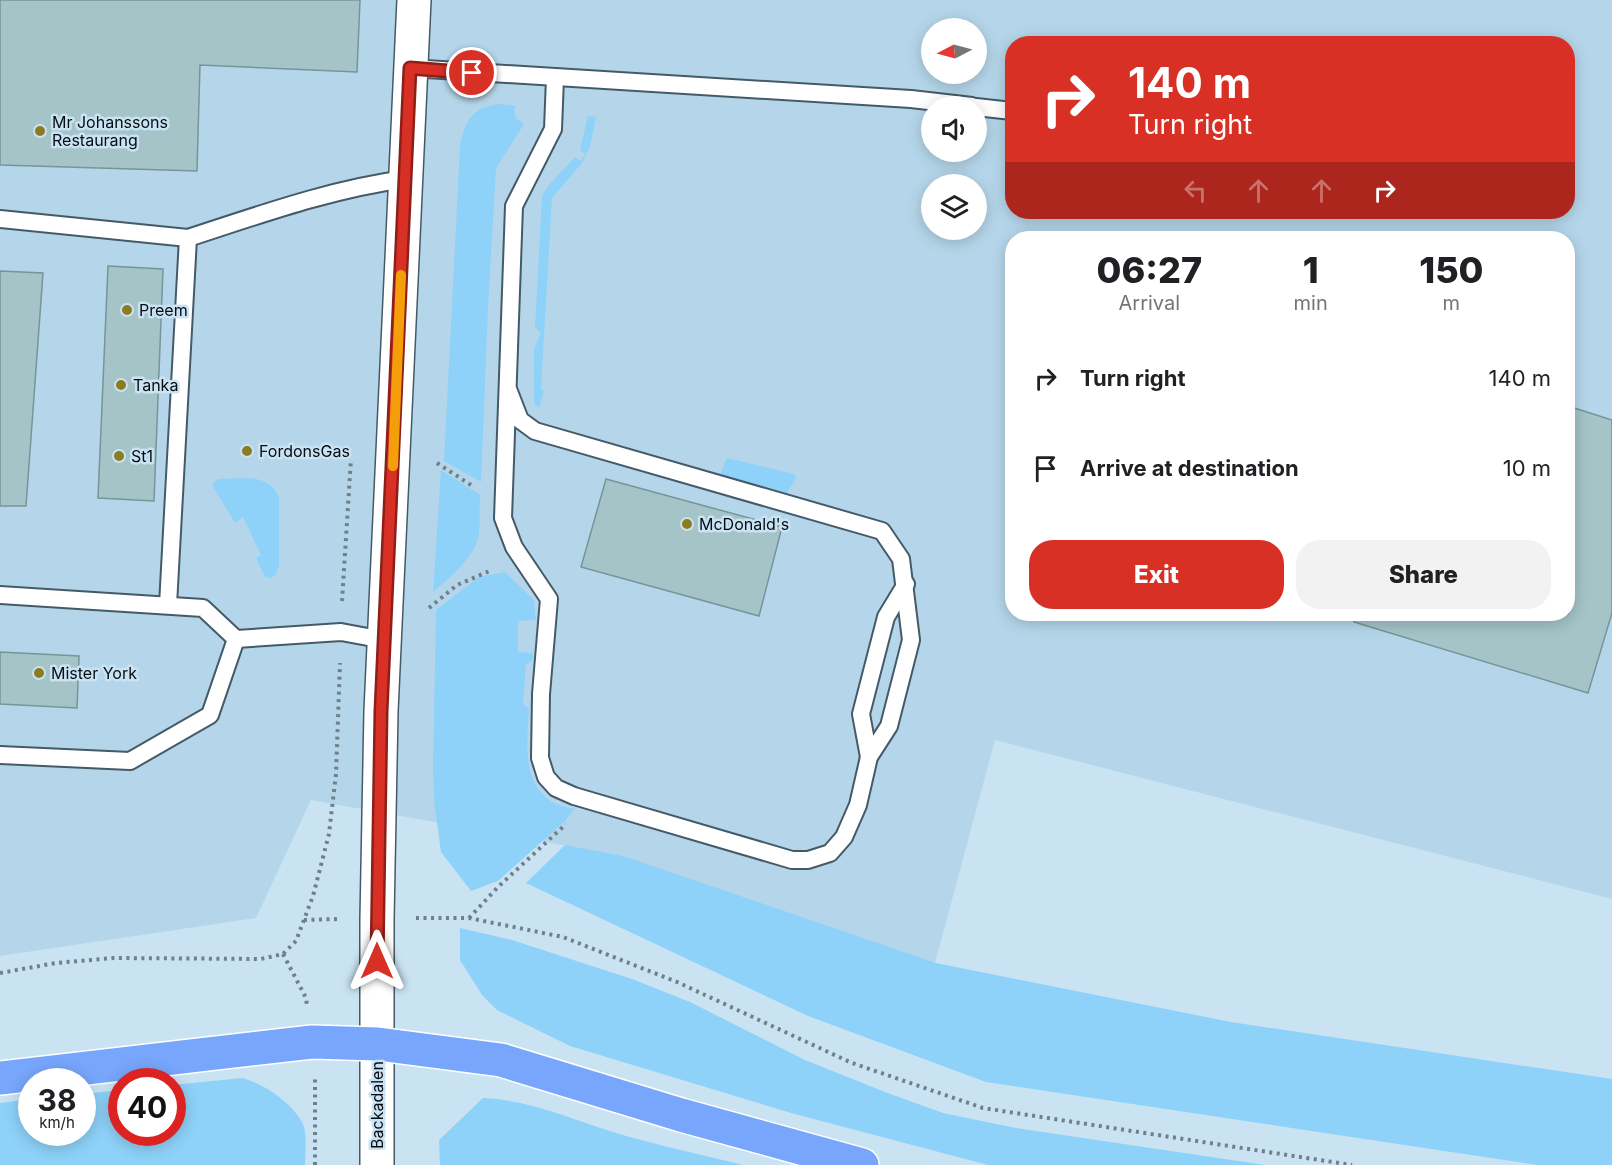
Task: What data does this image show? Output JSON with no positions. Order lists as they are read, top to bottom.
{
  "streets": {
    "street": ["Backadalen"]
  },
  "places": [
    "Mr Johanssons Restaurang",
    "Preem",
    "Tanka",
    "FordonsGas",
    "St1",
    "McDonald's",
    "Mister York"
  ],
  "north": "left",
  "page": {
    "turn": ["140 m", "Turn right"],
    "eta": [
      "06:27",
      "Arrival",
      "1",
      "min",
      "150",
      "m"
    ],
    "list": [
      {
        "name": "Turn right",
        "value": "140 m"
      },
      {
        "name": "Arrive at destination",
        "value": "10 m"
      }
    ],
    "buttons": ["Exit", "Share"],
    "speed": "38 km/h",
    "limit": "40"
  }
}
